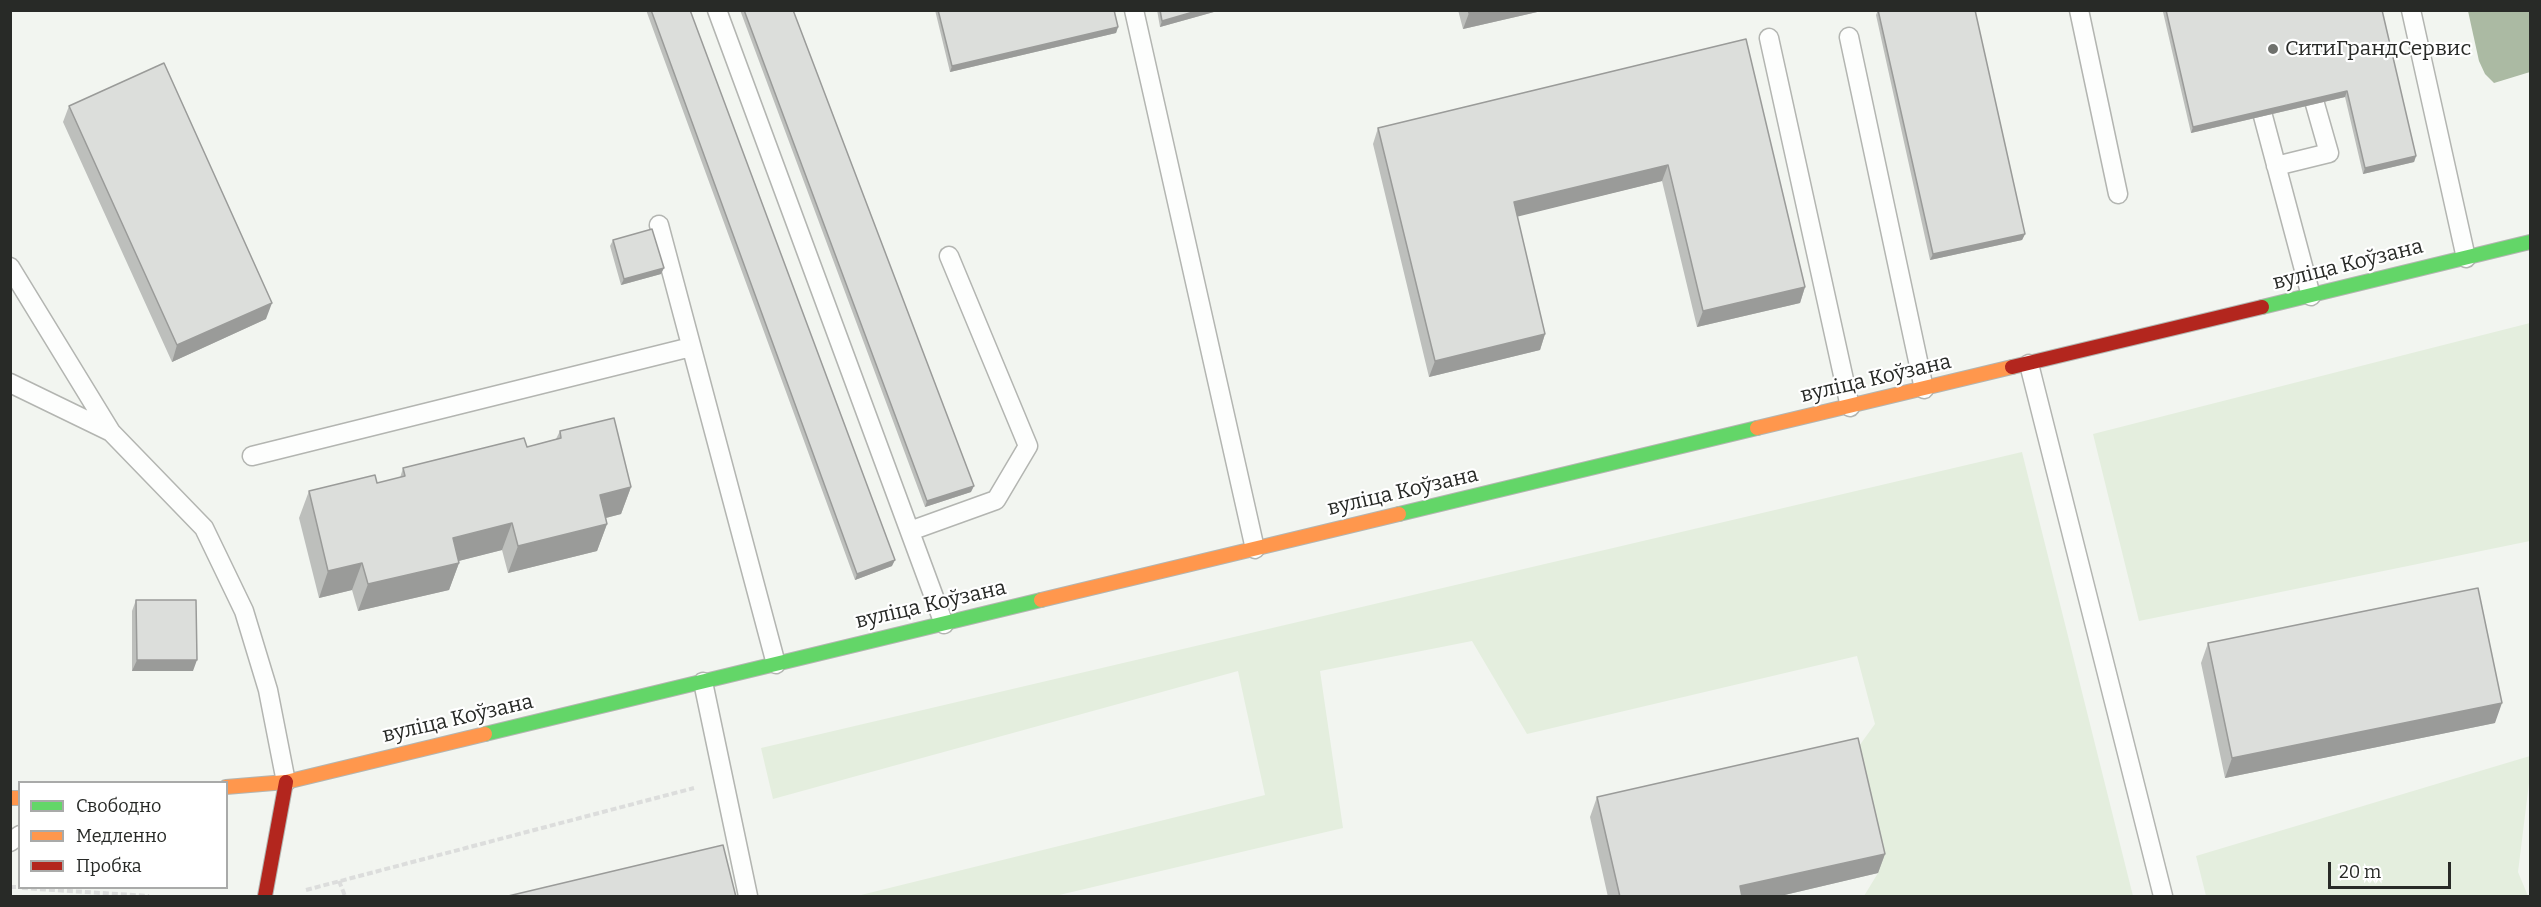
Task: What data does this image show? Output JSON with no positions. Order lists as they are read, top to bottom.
{
  "streets": {
    "street": ["вуліца Коўзана"]
  },
  "places": ["СитиГрандСервис"],
  "legend": ["Свободно", "Медленно", "Пробка"],
  "scale_bar": "20 m"
}
